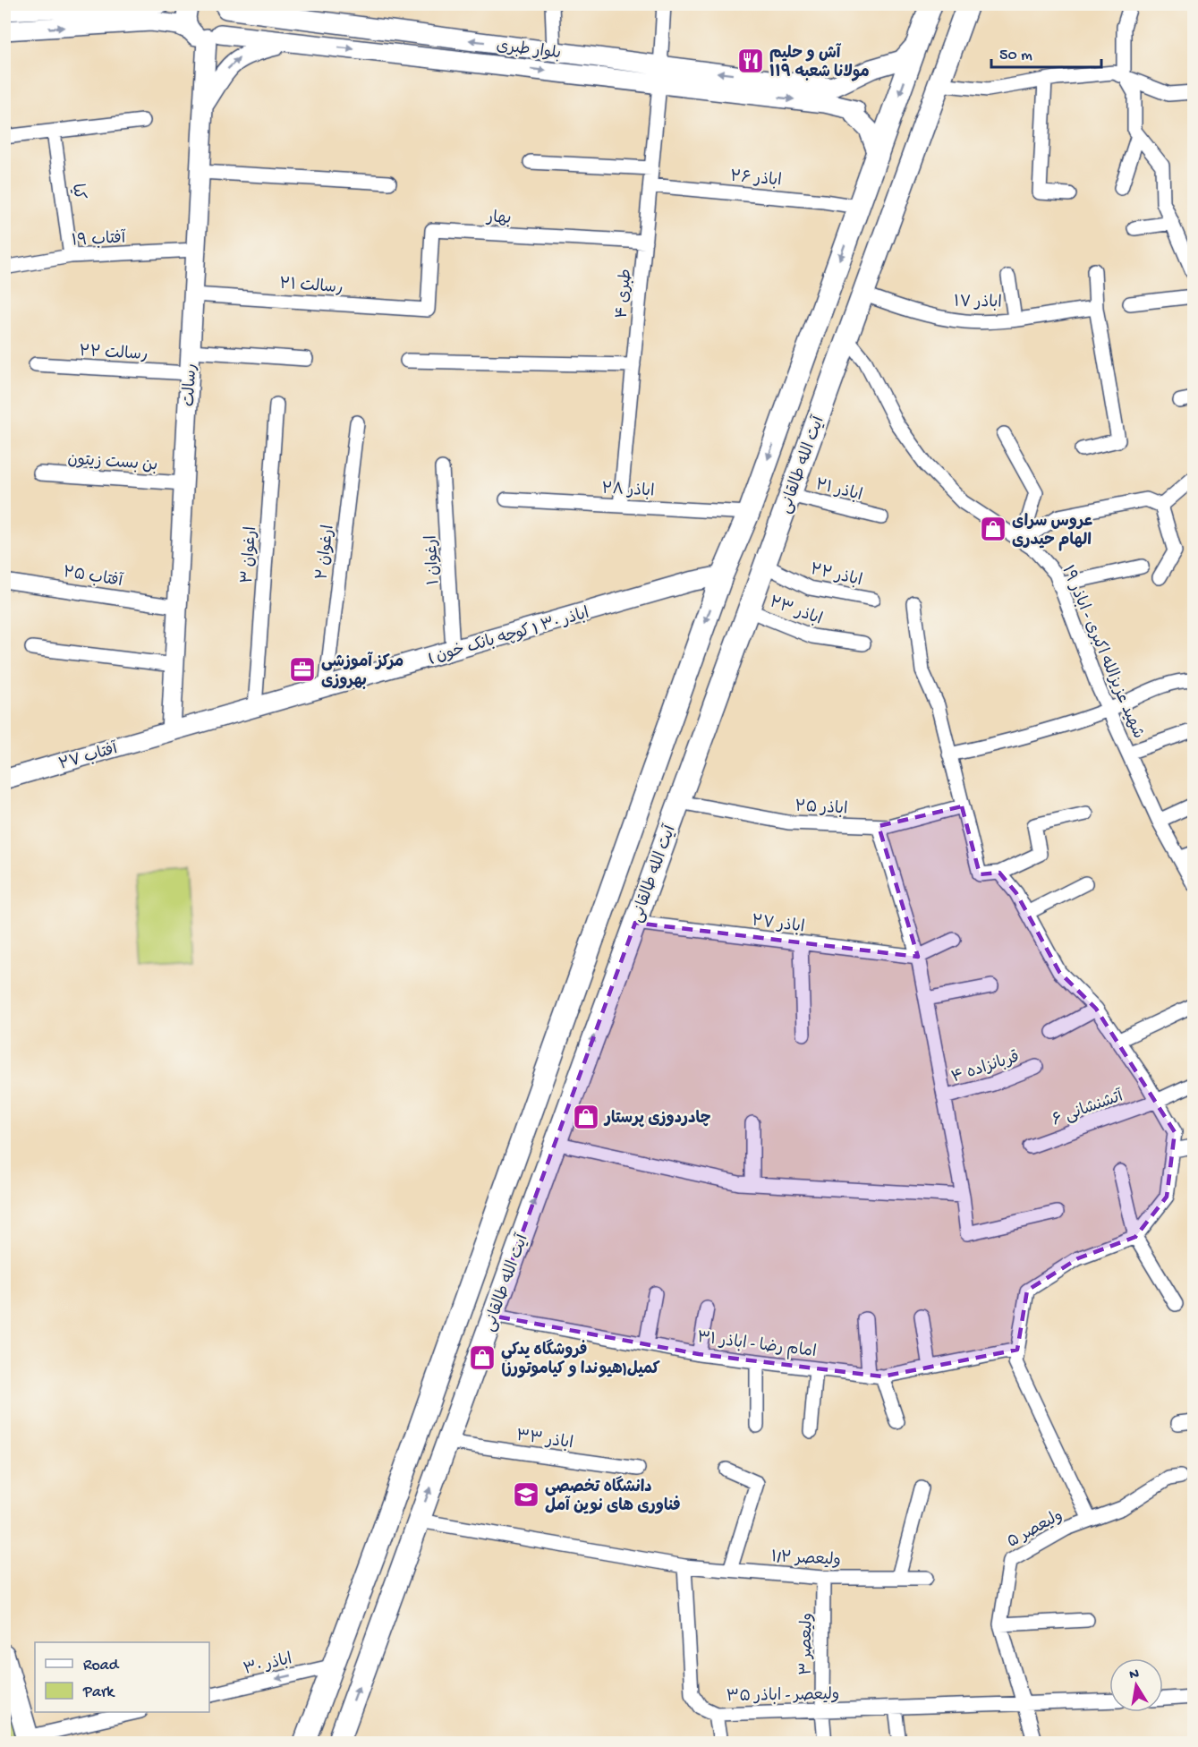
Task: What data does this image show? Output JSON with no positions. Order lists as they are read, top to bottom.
{
  "streets": {
    "main road": [
      "بلوار طبری",
      "رسالت",
      "آیت الله طالقانی",
      "اباذر ۳۰ ( کوچه بانک خون )",
      "آفتاب ۲۷"
    ],
    "street": [
      "اباذر ۲۶",
      "کیا",
      "بهار",
      "آفتاب ۱۹",
      "رسالت ۲۱",
      "طبری ۴",
      "اباذر ۱۷",
      "رسالت ۲۲",
      "بن بست زیتون",
      "اباذر ۲۸",
      "اباذر ۲۱",
      "ارغوان ۲",
      "ارغوان ۳",
      "ارغوان ۱",
      "اباذر ۲۲",
      "آفتاب ۲۵",
      "اباذر ۲۳",
      "شهید عزیزالله اکبری - اباذر ۱۹",
      "اباذر ۲۵",
      "اباذر ۲۷",
      "قربانزاده ۴",
      "آتشنشانی ۶",
      "امام رضا - اباذر ۳۱",
      "اباذر ۳۳",
      "ولیعصر ۵",
      "ولیعصر ۱/۲",
      "ولیعصر ۳",
      "اباذر ۳۰",
      "ولیعصر - اباذر ۳۵"
    ]
  },
  "crossings": [
    ["بلوار طبری", "طبری ۴"],
    ["بلوار طبری", "رسالت"],
    ["بلوار طبری", "آیت الله طالقانی"],
    ["اباذر ۲۶", "طبری ۴"],
    ["اباذر ۲۶", "آیت الله طالقانی"],
    ["کیا", "آفتاب ۱۹"],
    ["بهار", "رسالت ۲۱"],
    ["بهار", "طبری ۴"],
    ["آفتاب ۱۹", "رسالت"],
    ["رسالت ۲۱", "رسالت"],
    ["طبری ۴", "اباذر ۲۸"],
    ["اباذر ۱۷", "آیت الله طالقانی"],
    ["رسالت ۲۲", "رسالت"],
    ["رسالت", "بن بست زیتون"],
    ["رسالت", "آفتاب ۲۵"],
    ["رسالت", "اباذر ۳۰ ( کوچه بانک خون )"],
    ["رسالت", "آفتاب ۲۷"],
    ["آیت الله طالقانی", "اباذر ۲۸"],
    ["آیت الله طالقانی", "اباذر ۲۱"],
    ["آیت الله طالقانی", "اباذر ۲۲"],
    ["آیت الله طالقانی", "اباذر ۲۳"],
    ["آیت الله طالقانی", "اباذر ۳۰ ( کوچه بانک خون )"],
    ["آیت الله طالقانی", "شهید عزیزالله اکبری - اباذر ۱۹"],
    ["آیت الله طالقانی", "اباذر ۲۵"],
    ["آیت الله طالقانی", "اباذر ۲۷"],
    ["آیت الله طالقانی", "امام رضا - اباذر ۳۱"],
    ["آیت الله طالقانی", "اباذر ۳۳"],
    ["آیت الله طالقانی", "اباذر ۳۰"],
    ["ارغوان ۲", "اباذر ۳۰ ( کوچه بانک خون )"],
    ["ارغوان ۳", "اباذر ۳۰ ( کوچه بانک خون )"],
    ["ارغوان ۱", "اباذر ۳۰ ( کوچه بانک خون )"],
    ["اباذر ۳۰ ( کوچه بانک خون )", "آفتاب ۲۷"],
    ["ولیعصر ۵", "ولیعصر - اباذر ۳۵"],
    ["ولیعصر ۱/۲", "ولیعصر ۳"],
    ["ولیعصر ۱/۲", "ولیعصر - اباذر ۳۵"],
    ["ولیعصر ۳", "ولیعصر - اباذر ۳۵"]
  ],
  "one_way": ["اباذر ۳۰"],
  "places": {
    "restaurant": ["آش و حلیم مولانا شعبه ۱۱۹"],
    "shop": ["عروس سرای الهام حیدری", "چادردوزی پرستار", "فروشگاه يدكي كميل(هیوندا و کیاموتورز)"],
    "office": ["مرکز آموزشی بهروزی"],
    "school or university": ["دانشگاه تخصصی فناوری های نوین آمل"]
  },
  "legend": ["Road", "Park"],
  "scale_bar": "50 m",
  "north": "top"
}
